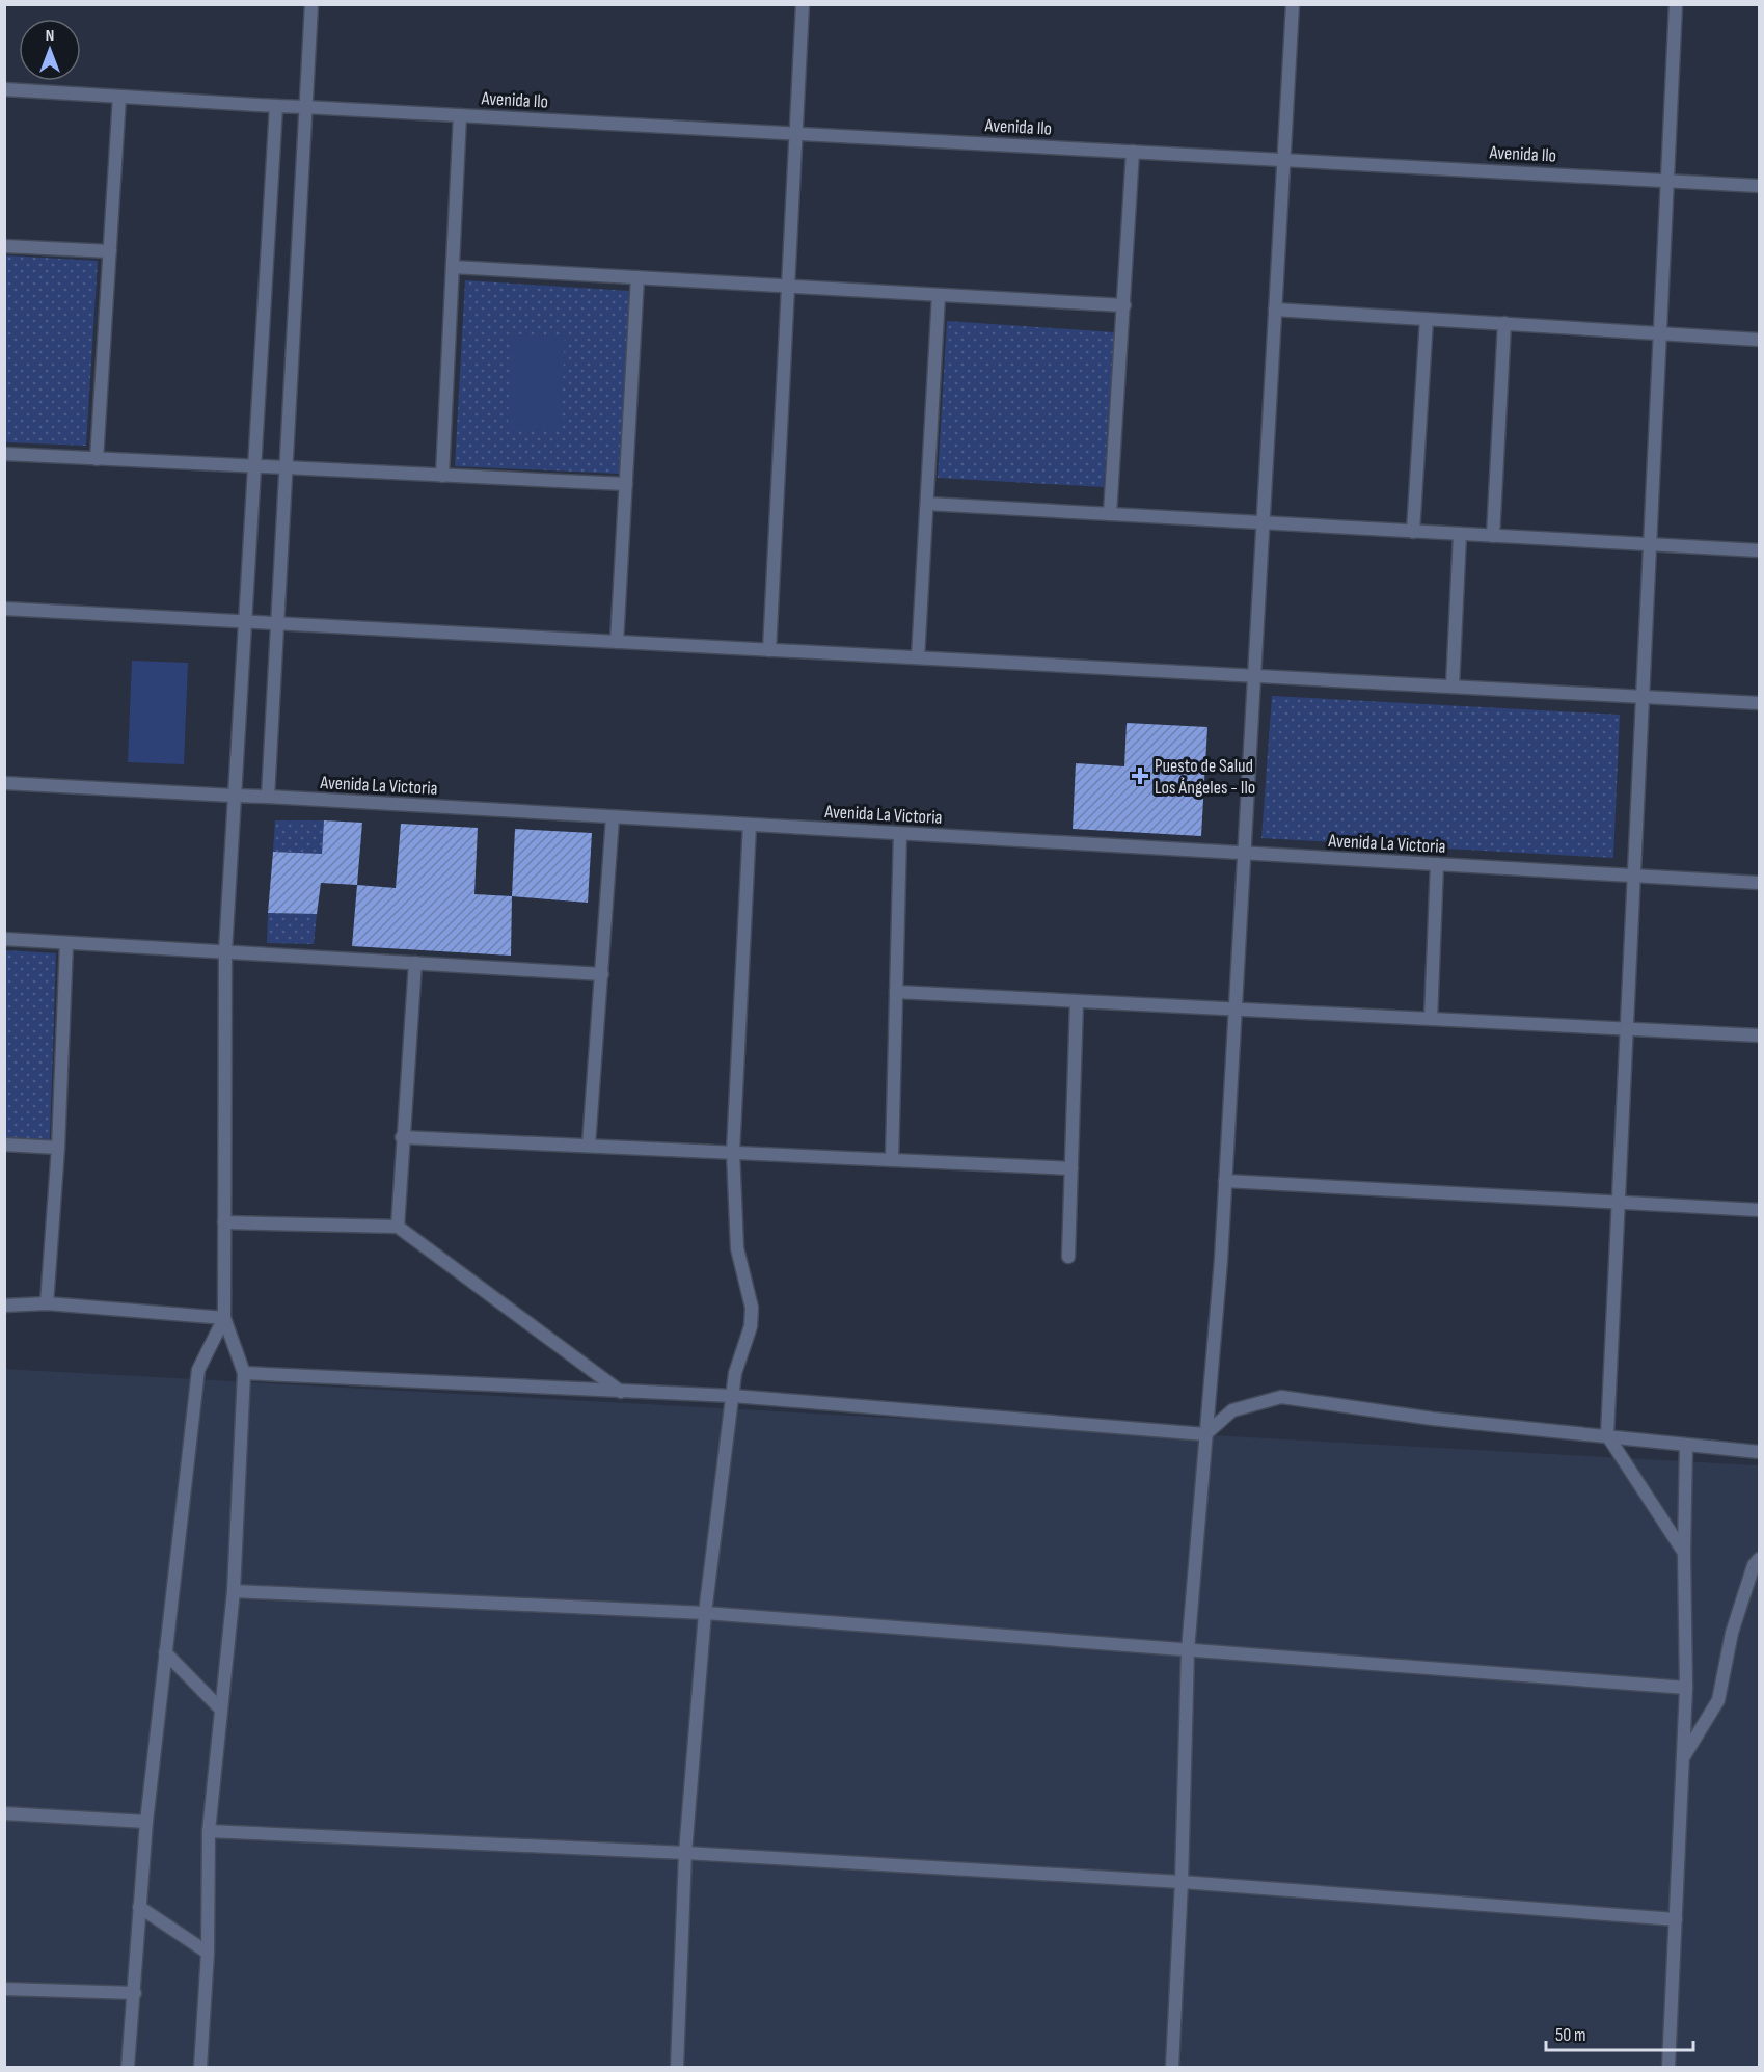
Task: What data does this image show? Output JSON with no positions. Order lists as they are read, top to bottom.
{
  "streets": {
    "street": ["Avenida Ilo", "Avenida La Victoria"]
  },
  "places": {
    "health": ["Puesto de Salud Los Ángeles - Ilo"]
  },
  "scale_bar": "50 m",
  "north": "top"
}
